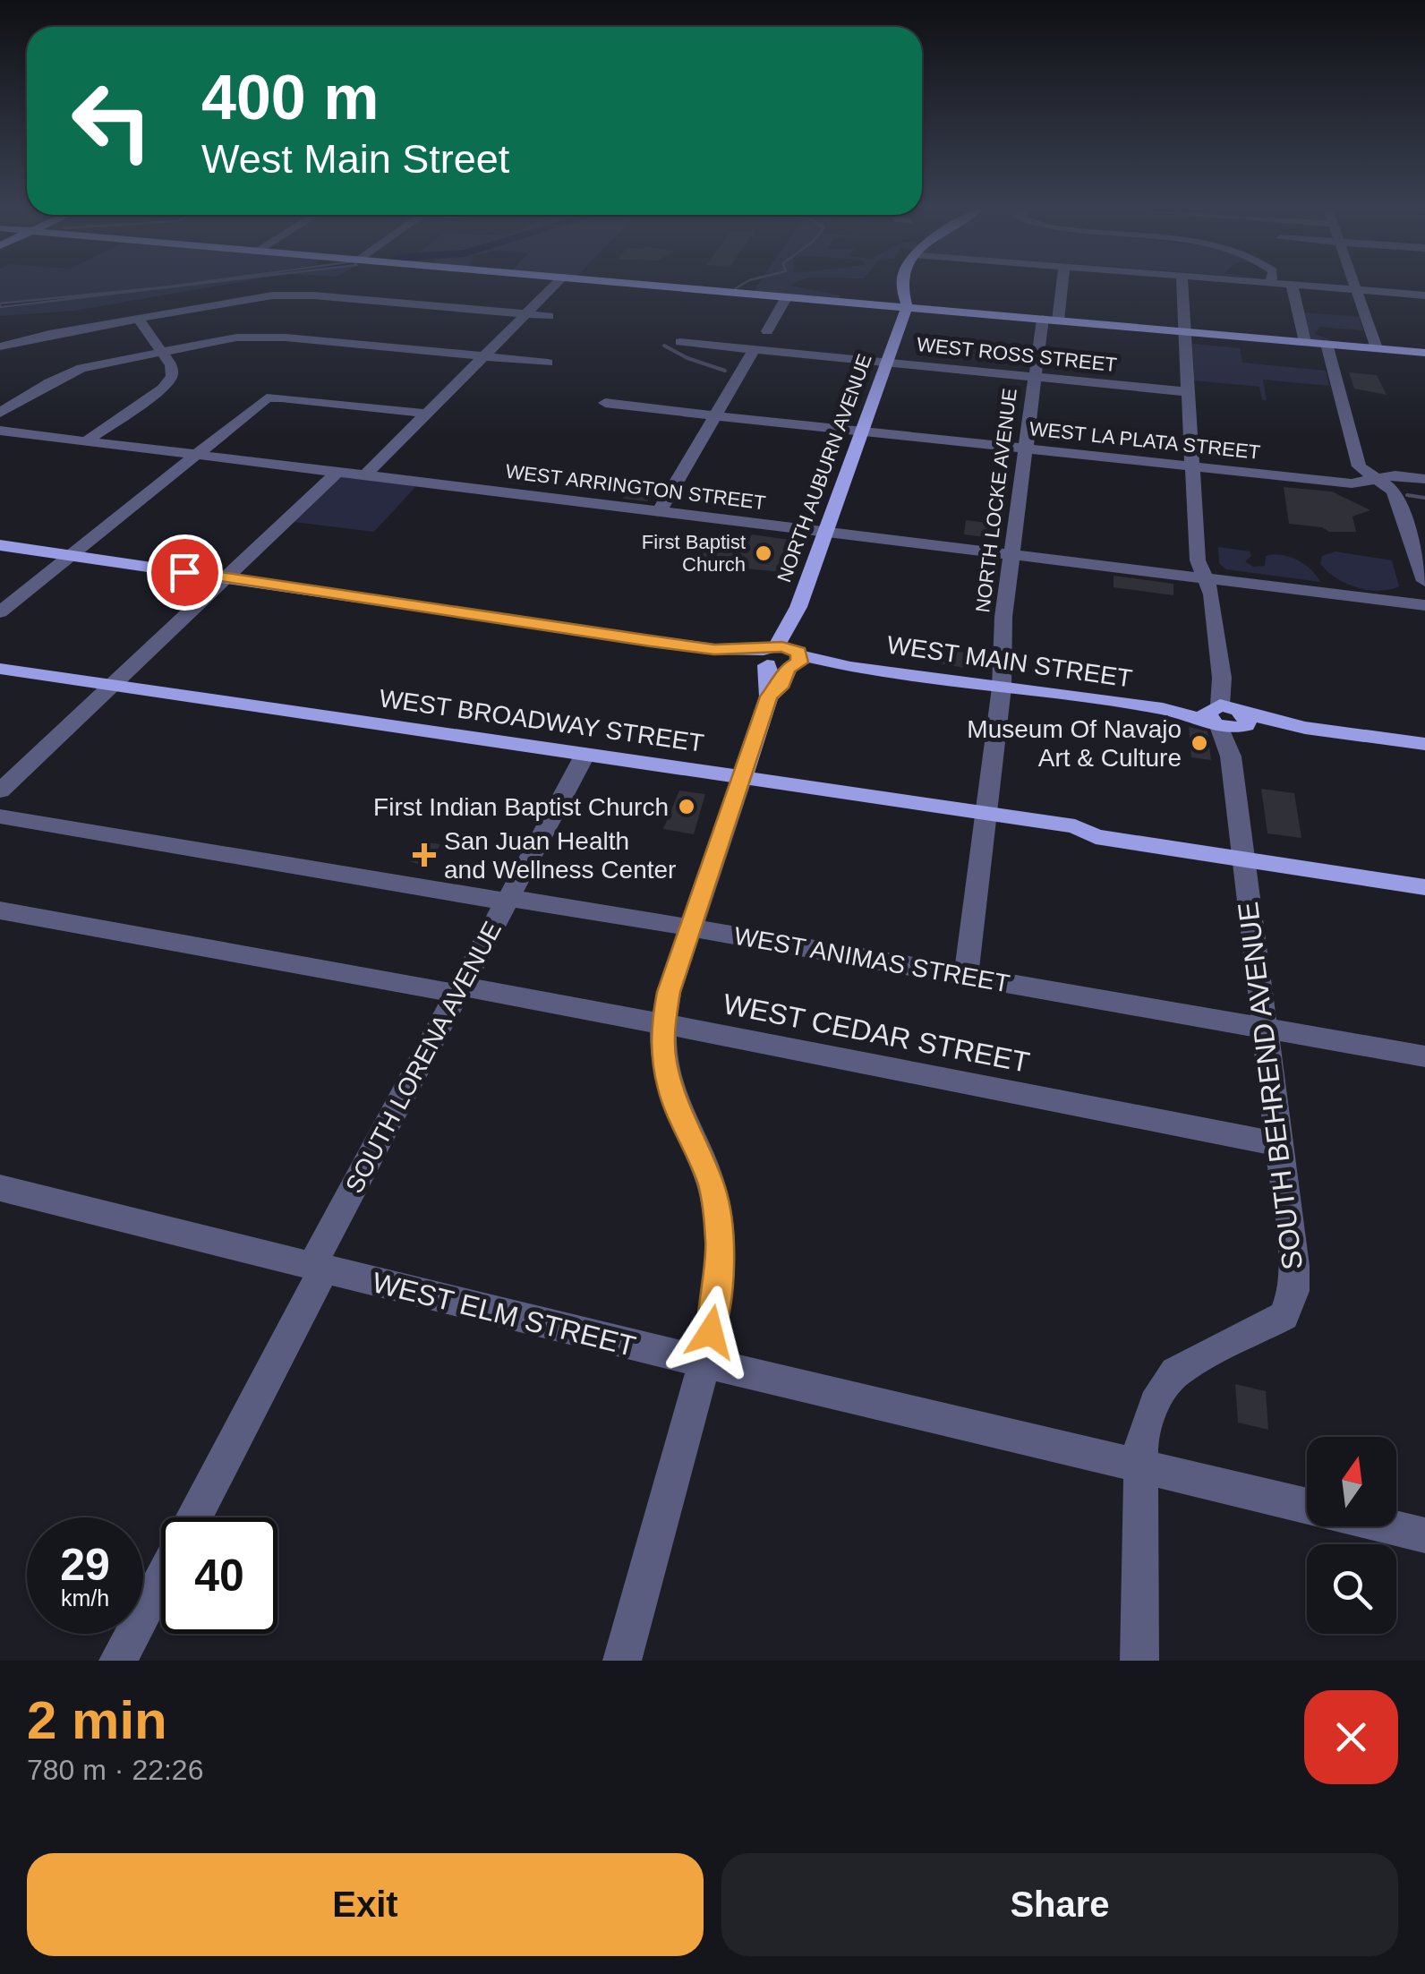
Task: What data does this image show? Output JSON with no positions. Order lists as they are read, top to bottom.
{
  "streets": {
    "main road": ["NORTH AUBURN AVENUE", "WEST MAIN STREET", "WEST BROADWAY STREET"],
    "street": [
      "WEST ROSS STREET",
      "WEST LA PLATA STREET",
      "WEST ARRINGTON STREET",
      "NORTH LOCKE AVENUE",
      "WEST ANIMAS STREET",
      "WEST CEDAR STREET",
      "SOUTH LORENA AVENUE",
      "SOUTH BEHREND AVENUE",
      "WEST ELM STREET"
    ]
  },
  "crossings": [
    ["WEST ROSS STREET", "NORTH AUBURN AVENUE"],
    ["WEST ROSS STREET", "NORTH LOCKE AVENUE"],
    ["WEST LA PLATA STREET", "NORTH AUBURN AVENUE"],
    ["WEST LA PLATA STREET", "NORTH LOCKE AVENUE"],
    ["NORTH AUBURN AVENUE", "WEST ARRINGTON STREET"],
    ["NORTH AUBURN AVENUE", "WEST MAIN STREET"],
    ["WEST ARRINGTON STREET", "NORTH LOCKE AVENUE"],
    ["NORTH LOCKE AVENUE", "WEST MAIN STREET"],
    ["NORTH LOCKE AVENUE", "WEST BROADWAY STREET"],
    ["NORTH LOCKE AVENUE", "WEST ANIMAS STREET"],
    ["WEST MAIN STREET", "SOUTH BEHREND AVENUE"],
    ["WEST BROADWAY STREET", "SOUTH LORENA AVENUE"],
    ["WEST BROADWAY STREET", "SOUTH BEHREND AVENUE"],
    ["WEST ANIMAS STREET", "SOUTH LORENA AVENUE"],
    ["WEST ANIMAS STREET", "SOUTH BEHREND AVENUE"],
    ["WEST CEDAR STREET", "SOUTH LORENA AVENUE"],
    ["WEST CEDAR STREET", "SOUTH BEHREND AVENUE"],
    ["SOUTH LORENA AVENUE", "WEST ELM STREET"],
    ["SOUTH BEHREND AVENUE", "WEST ELM STREET"]
  ],
  "places": {
    "other": ["First Baptist Church", "Museum Of Navajo Art & Culture", "First Indian Baptist Church"],
    "health": ["San Juan Health and Wellness Center"]
  },
  "north": "top",
  "page": {
    "turn": ["400 m", "West Main Street"],
    "speed": "29 km/h",
    "limit": "40",
    "heading": ["2 min", "780 m · 22:26"],
    "buttons": ["Exit", "Share"]
  }
}
